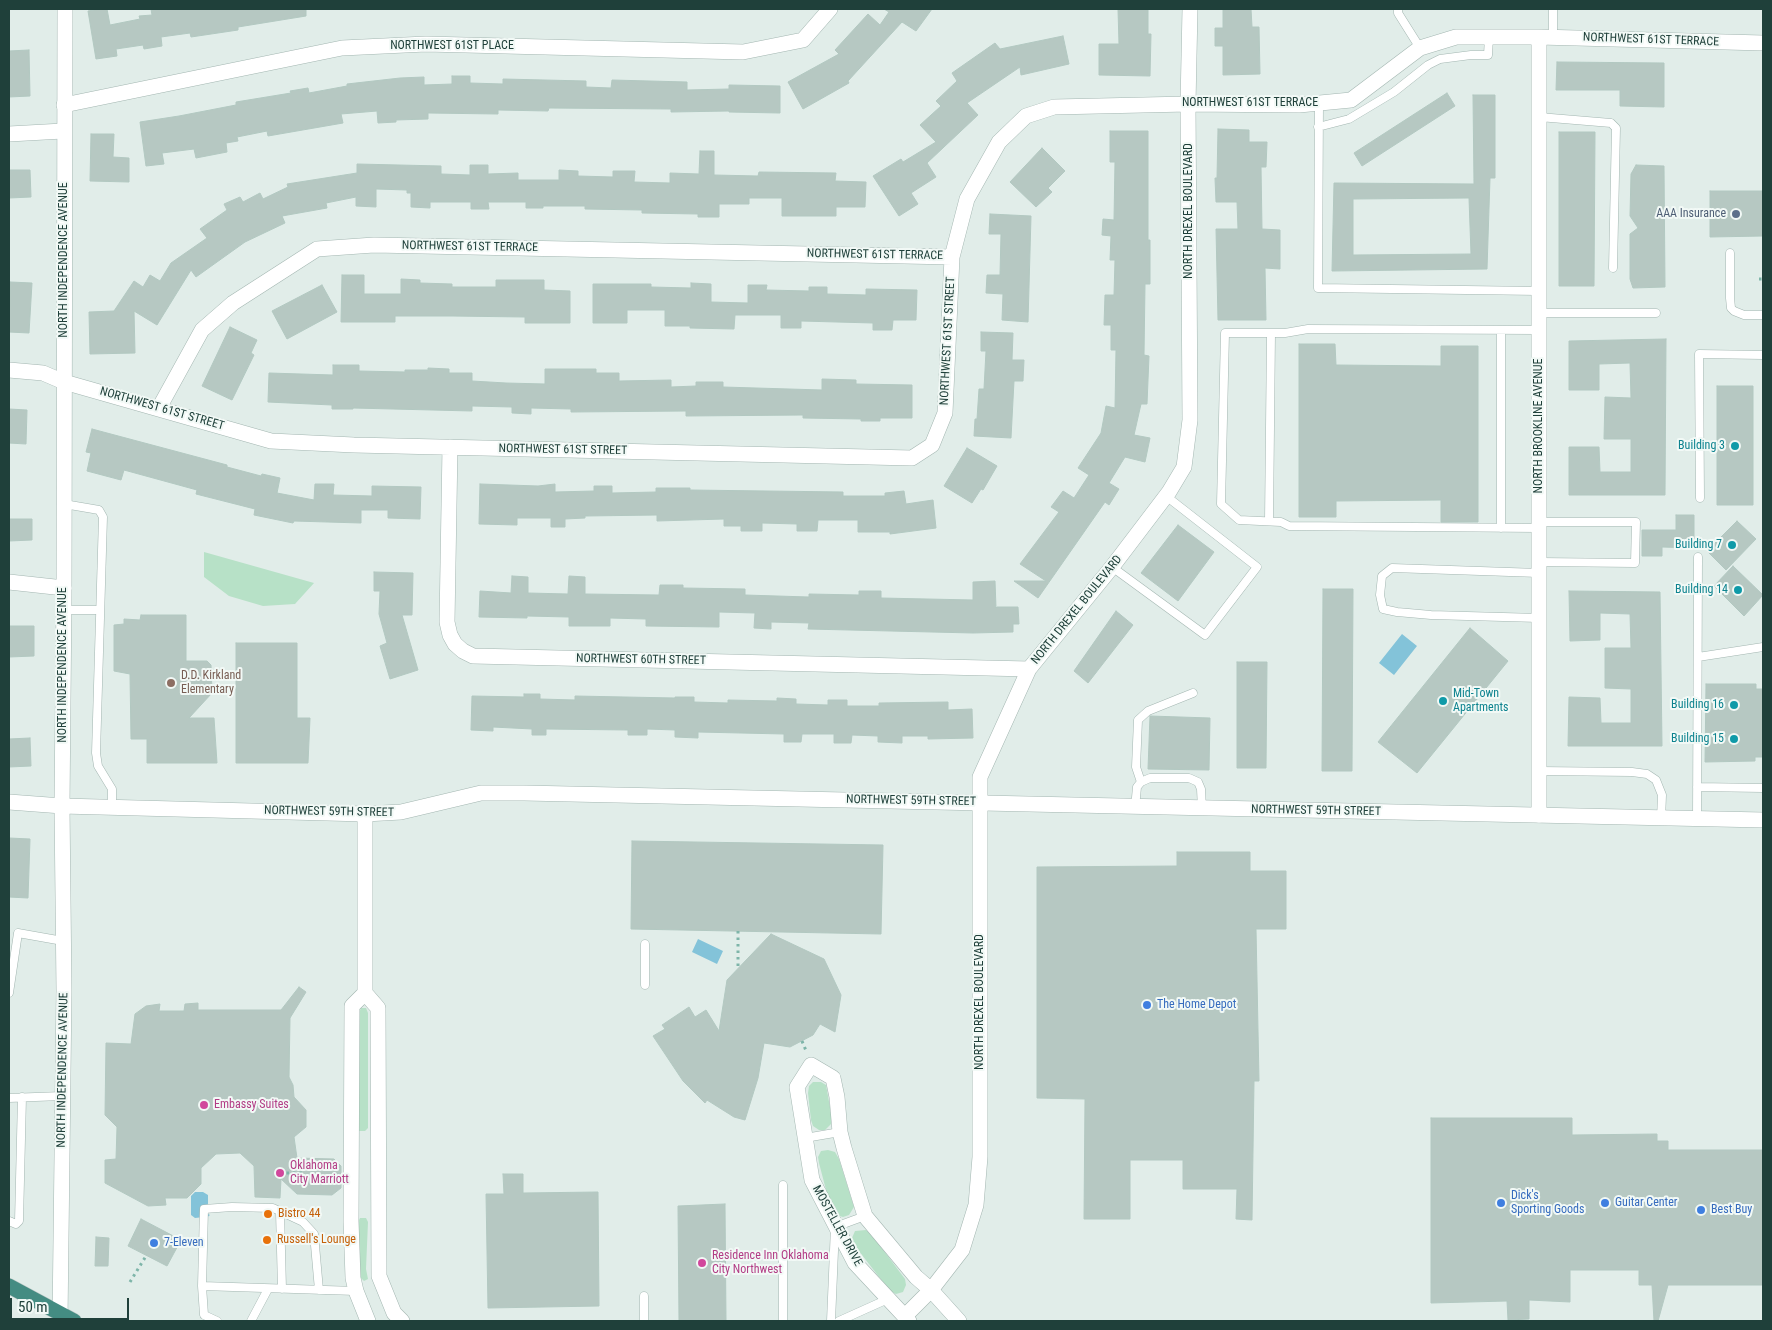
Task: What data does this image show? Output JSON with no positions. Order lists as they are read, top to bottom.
{
  "streets": {
    "street": [
      "NORTHWEST 61ST TERRACE",
      "NORTHWEST 61ST PLACE",
      "NORTH DREXEL BOULEVARD",
      "NORTH INDEPENDENCE AVENUE",
      "NORTHWEST 61ST STREET",
      "NORTH BROOKLINE AVENUE",
      "NORTHWEST 60TH STREET",
      "NORTHWEST 59TH STREET",
      "MOSTELLER DRIVE"
    ]
  },
  "crossings": [
    ["NORTHWEST 61ST TERRACE", "NORTH DREXEL BOULEVARD"],
    ["NORTHWEST 61ST TERRACE", "NORTHWEST 61ST STREET"],
    ["NORTHWEST 61ST TERRACE", "NORTH BROOKLINE AVENUE"],
    ["NORTHWEST 61ST PLACE", "NORTH INDEPENDENCE AVENUE"],
    ["NORTH DREXEL BOULEVARD", "NORTHWEST 60TH STREET"],
    ["NORTH DREXEL BOULEVARD", "NORTHWEST 59TH STREET"],
    ["NORTH DREXEL BOULEVARD", "MOSTELLER DRIVE"],
    ["NORTH INDEPENDENCE AVENUE", "NORTHWEST 61ST STREET"],
    ["NORTH INDEPENDENCE AVENUE", "NORTHWEST 59TH STREET"],
    ["NORTHWEST 61ST STREET", "NORTHWEST 60TH STREET"],
    ["NORTH BROOKLINE AVENUE", "NORTHWEST 59TH STREET"]
  ],
  "places": [
    "AAA Insurance",
    "Building 3",
    "Building 7",
    "Building 14",
    "D.D. Kirkland Elementary",
    "Mid-Town Apartments",
    "Building 16",
    "Building 15",
    "The Home Depot",
    "Embassy Suites",
    "Oklahoma City Marriott",
    "Dick's Sporting Goods",
    "Guitar Center",
    "Best Buy",
    "Bistro 44",
    "Russell's Lounge",
    "7-Eleven",
    "Residence Inn Oklahoma City Northwest"
  ],
  "scale_bar": "50 m"
}
